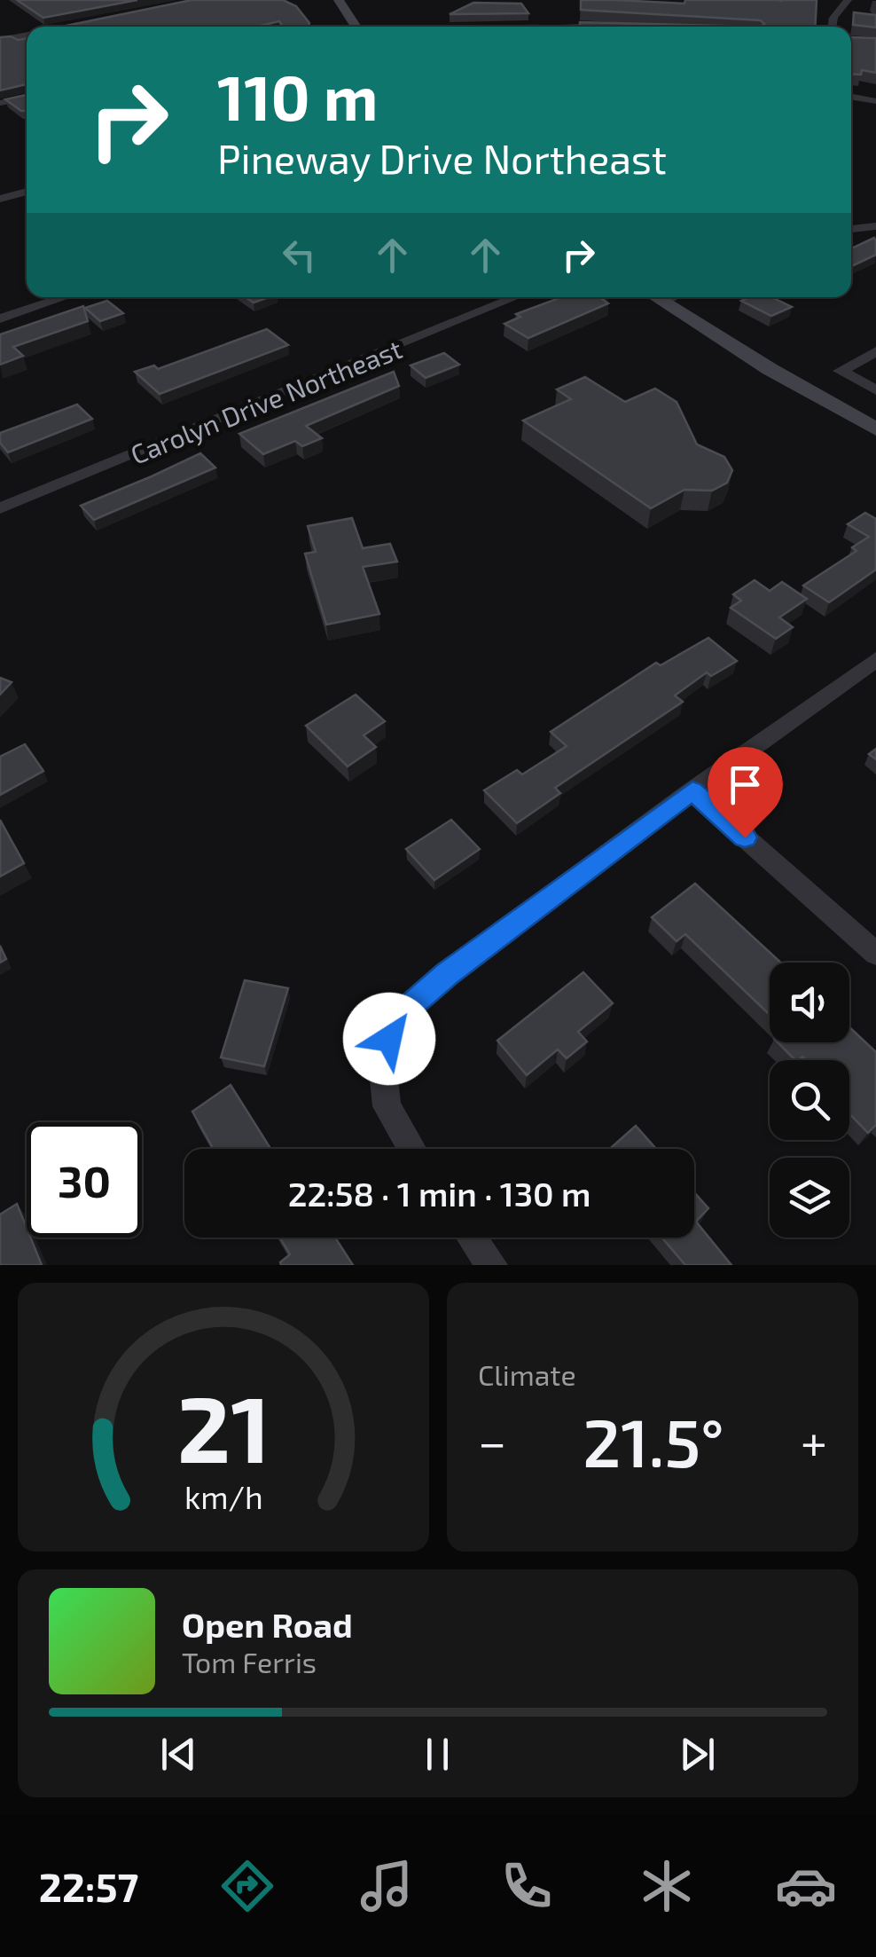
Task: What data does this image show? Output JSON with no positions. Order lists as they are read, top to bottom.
{
  "streets": {
    "street": ["Carolyn Drive Northeast"]
  },
  "page": {
    "turn": ["110 m", "Pineway Drive Northeast"],
    "limit": "30",
    "trip": "22:58 · 1 min · 130 m",
    "tile": "Climate",
    "heat": ["−", "21.5°", "+"],
    "song": ["Open Road", "Tom Ferris"],
    "tabs": "22:57",
    "gauge": ["21", "km/h"]
  }
}
